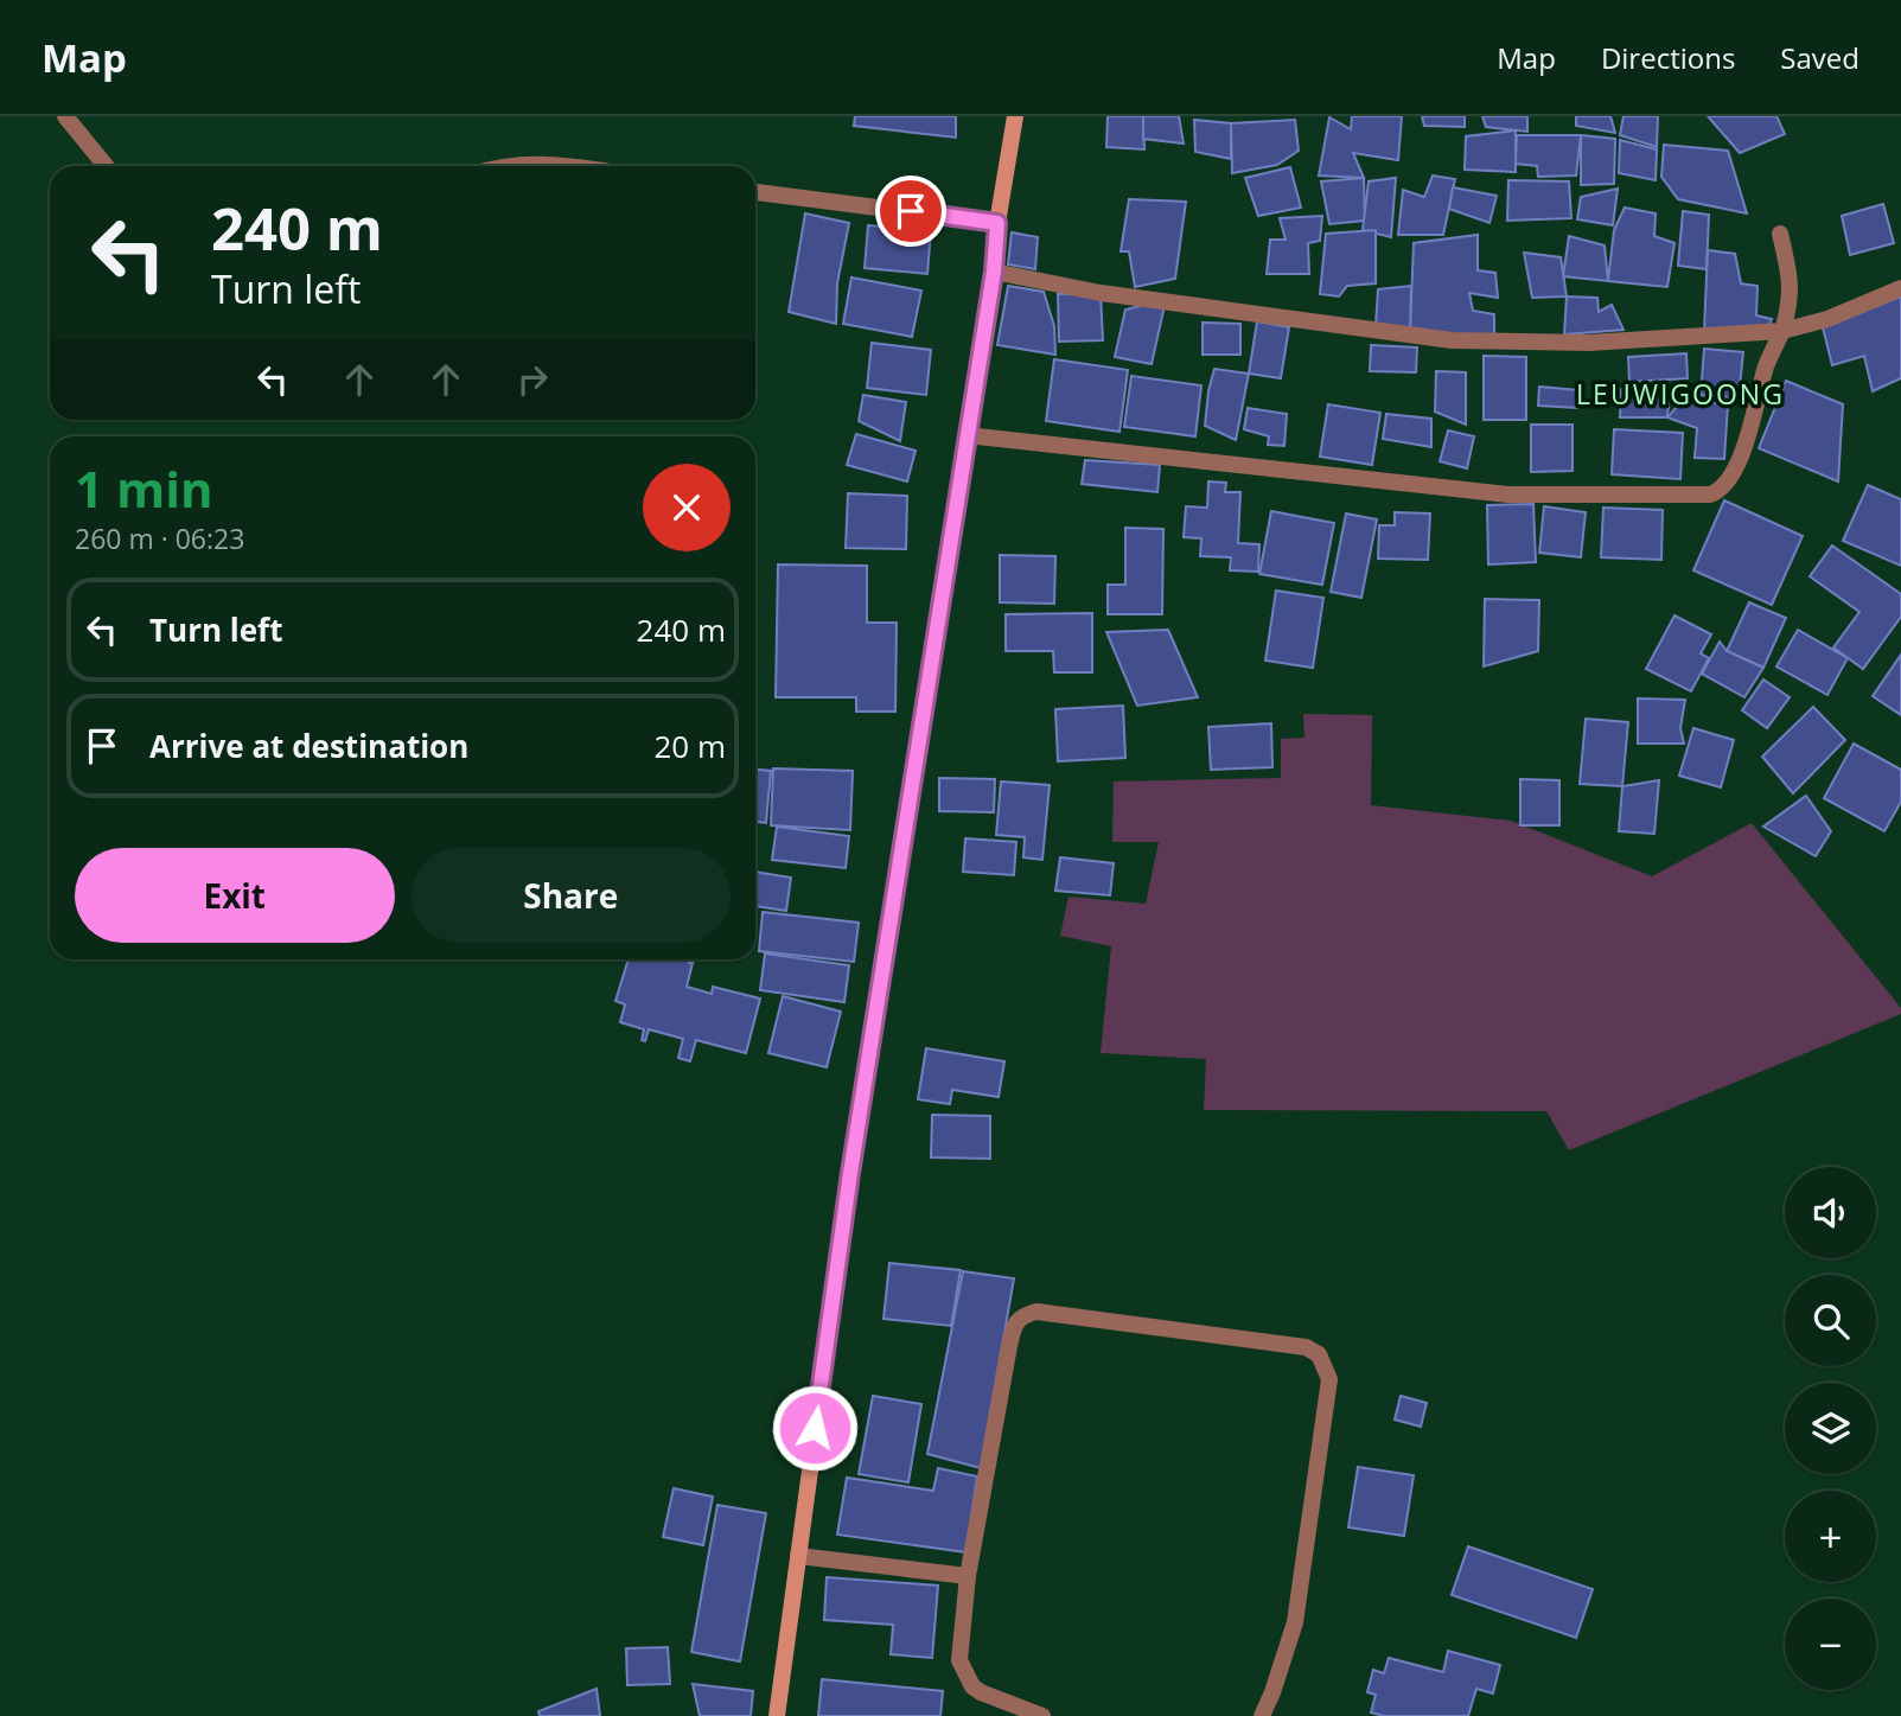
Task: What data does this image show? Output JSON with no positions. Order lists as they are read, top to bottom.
{
  "districts": ["LEUWIGOONG"],
  "page": {
    "header": "Map",
    "nav": ["Map", "Directions", "Saved"],
    "turn": ["240 m", "Turn left"],
    "heading": ["1 min", "260 m · 06:23"],
    "list": [
      {
        "name": "Turn left",
        "value": "240 m"
      },
      {
        "name": "Arrive at destination",
        "value": "20 m"
      }
    ],
    "buttons": ["Exit", "Share"],
    "map_buttons": ["+", "−"]
  }
}
